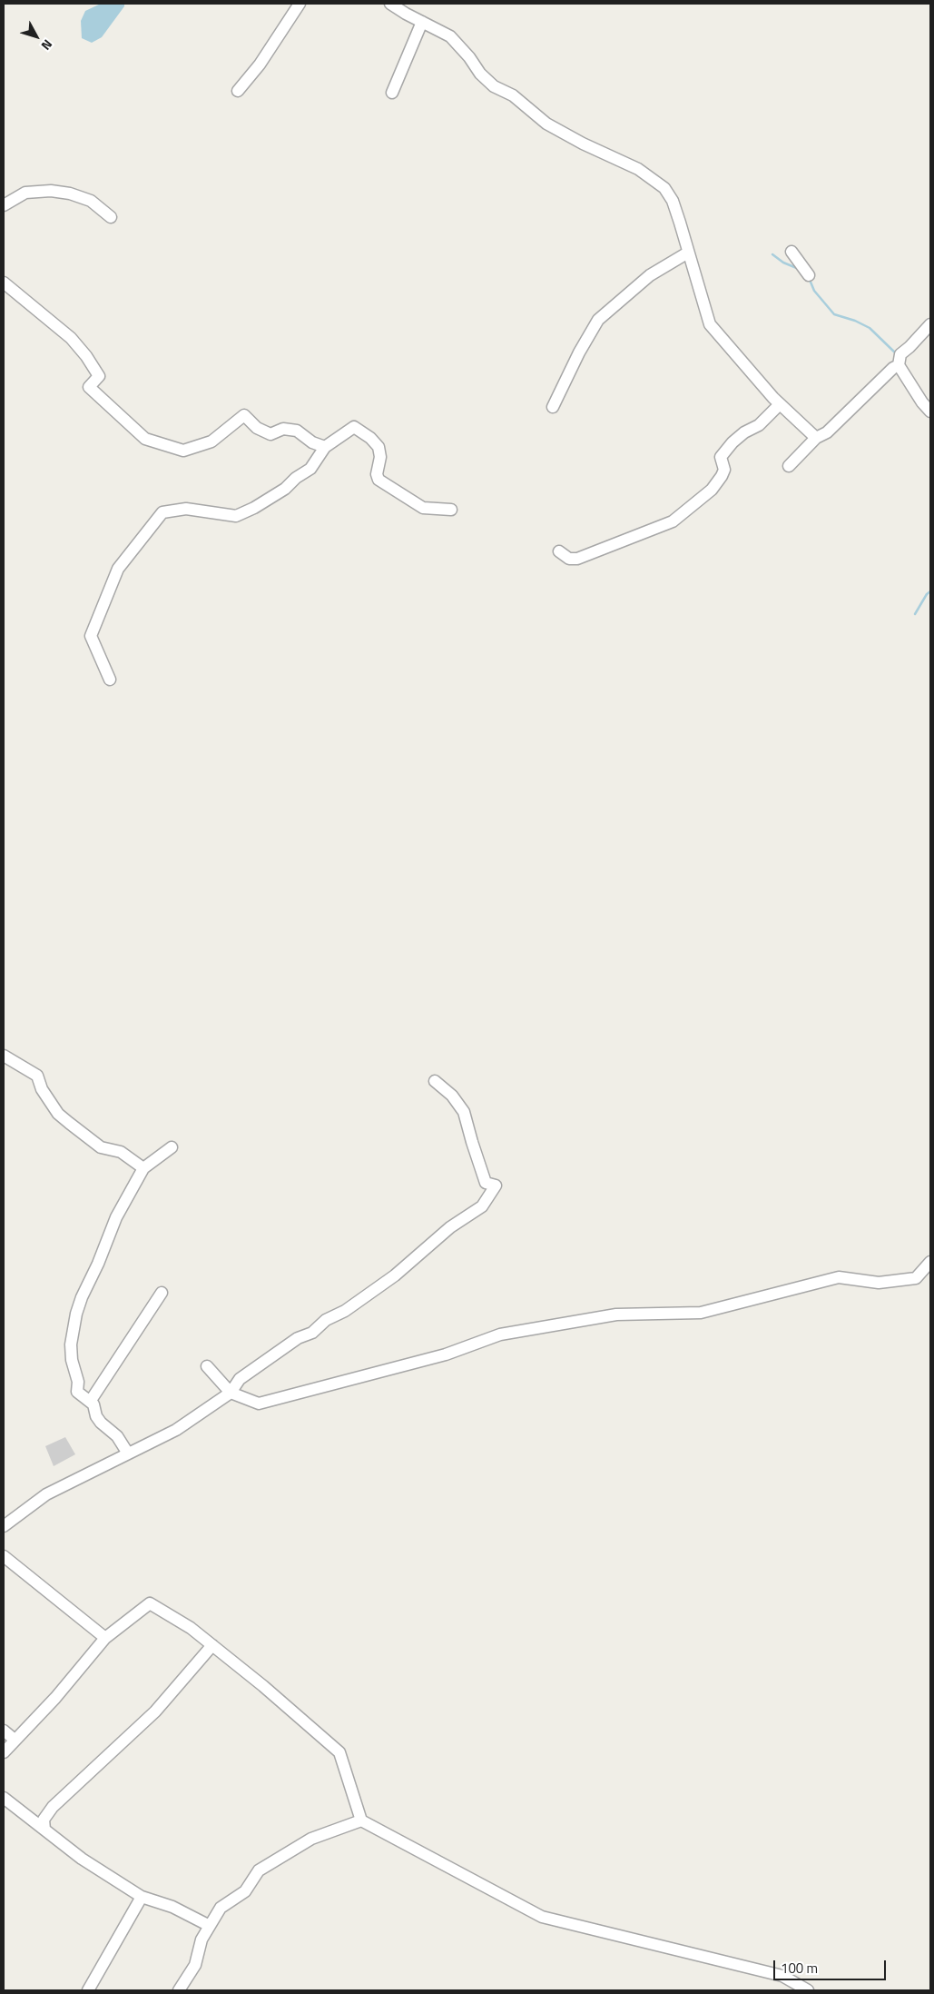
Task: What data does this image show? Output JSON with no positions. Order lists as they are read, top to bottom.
{
  "scale_bar": "100 m",
  "north": "bottom right"
}
